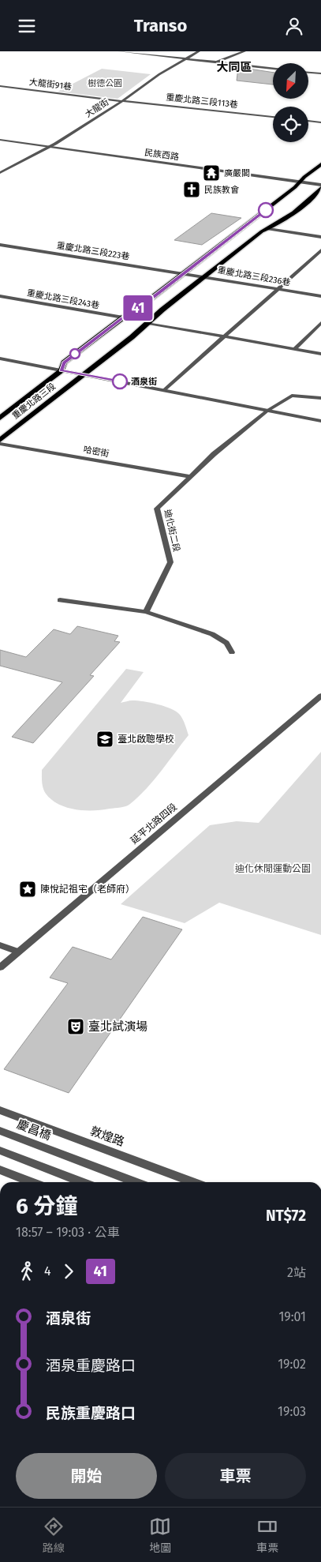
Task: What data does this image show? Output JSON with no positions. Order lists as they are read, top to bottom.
{
  "streets": {
    "main road": ["重慶北路三段"],
    "street": [
      "大龍街91巷",
      "重慶北路三段113巷",
      "大龍街",
      "民族西路",
      "重慶北路三段223巷",
      "重慶北路三段236巷",
      "重慶北路三段243巷",
      "哈密街",
      "迪化街二段",
      "延平北路四段",
      "慶昌橋",
      "敦煌路"
    ]
  },
  "crossings": [
    ["大龍街91巷", "重慶北路三段113巷"],
    ["大龍街91巷", "大龍街"],
    ["重慶北路三段113巷", "大龍街"],
    ["大龍街", "民族西路"],
    ["民族西路", "重慶北路三段"],
    ["重慶北路三段223巷", "重慶北路三段236巷"],
    ["重慶北路三段223巷", "重慶北路三段"],
    ["重慶北路三段236巷", "重慶北路三段"],
    ["重慶北路三段243巷", "重慶北路三段"],
    ["哈密街", "迪化街二段"]
  ],
  "districts": ["大同區"],
  "parks": ["樹德公園", "迪化休閒運動公園"],
  "places": {
    "temple": ["廣嚴閣"],
    "church": ["民族教會"],
    "other": ["酒泉街"],
    "school or university": ["臺北啟聰學校"],
    "place": ["陳悅記祖宅（老師府）"],
    "theatre": ["臺北試演場"]
  },
  "lines": ["bus line 41"],
  "north": "bottom left",
  "page": {
    "header": "Transo",
    "on_map": "41",
    "heading": ["6 分鐘", "18:57 – 19:03 · 公車", "NT$72"],
    "legs": ["4", "41", "2站"],
    "list": [
      {
        "name": "酒泉街",
        "value": "19:01"
      },
      {
        "name": "酒泉重慶路口",
        "value": "19:02"
      },
      {
        "name": "民族重慶路口",
        "value": "19:03"
      }
    ],
    "buttons": ["開始", "車票"],
    "tabs": ["路線", "地圖", "車票"]
  }
}
